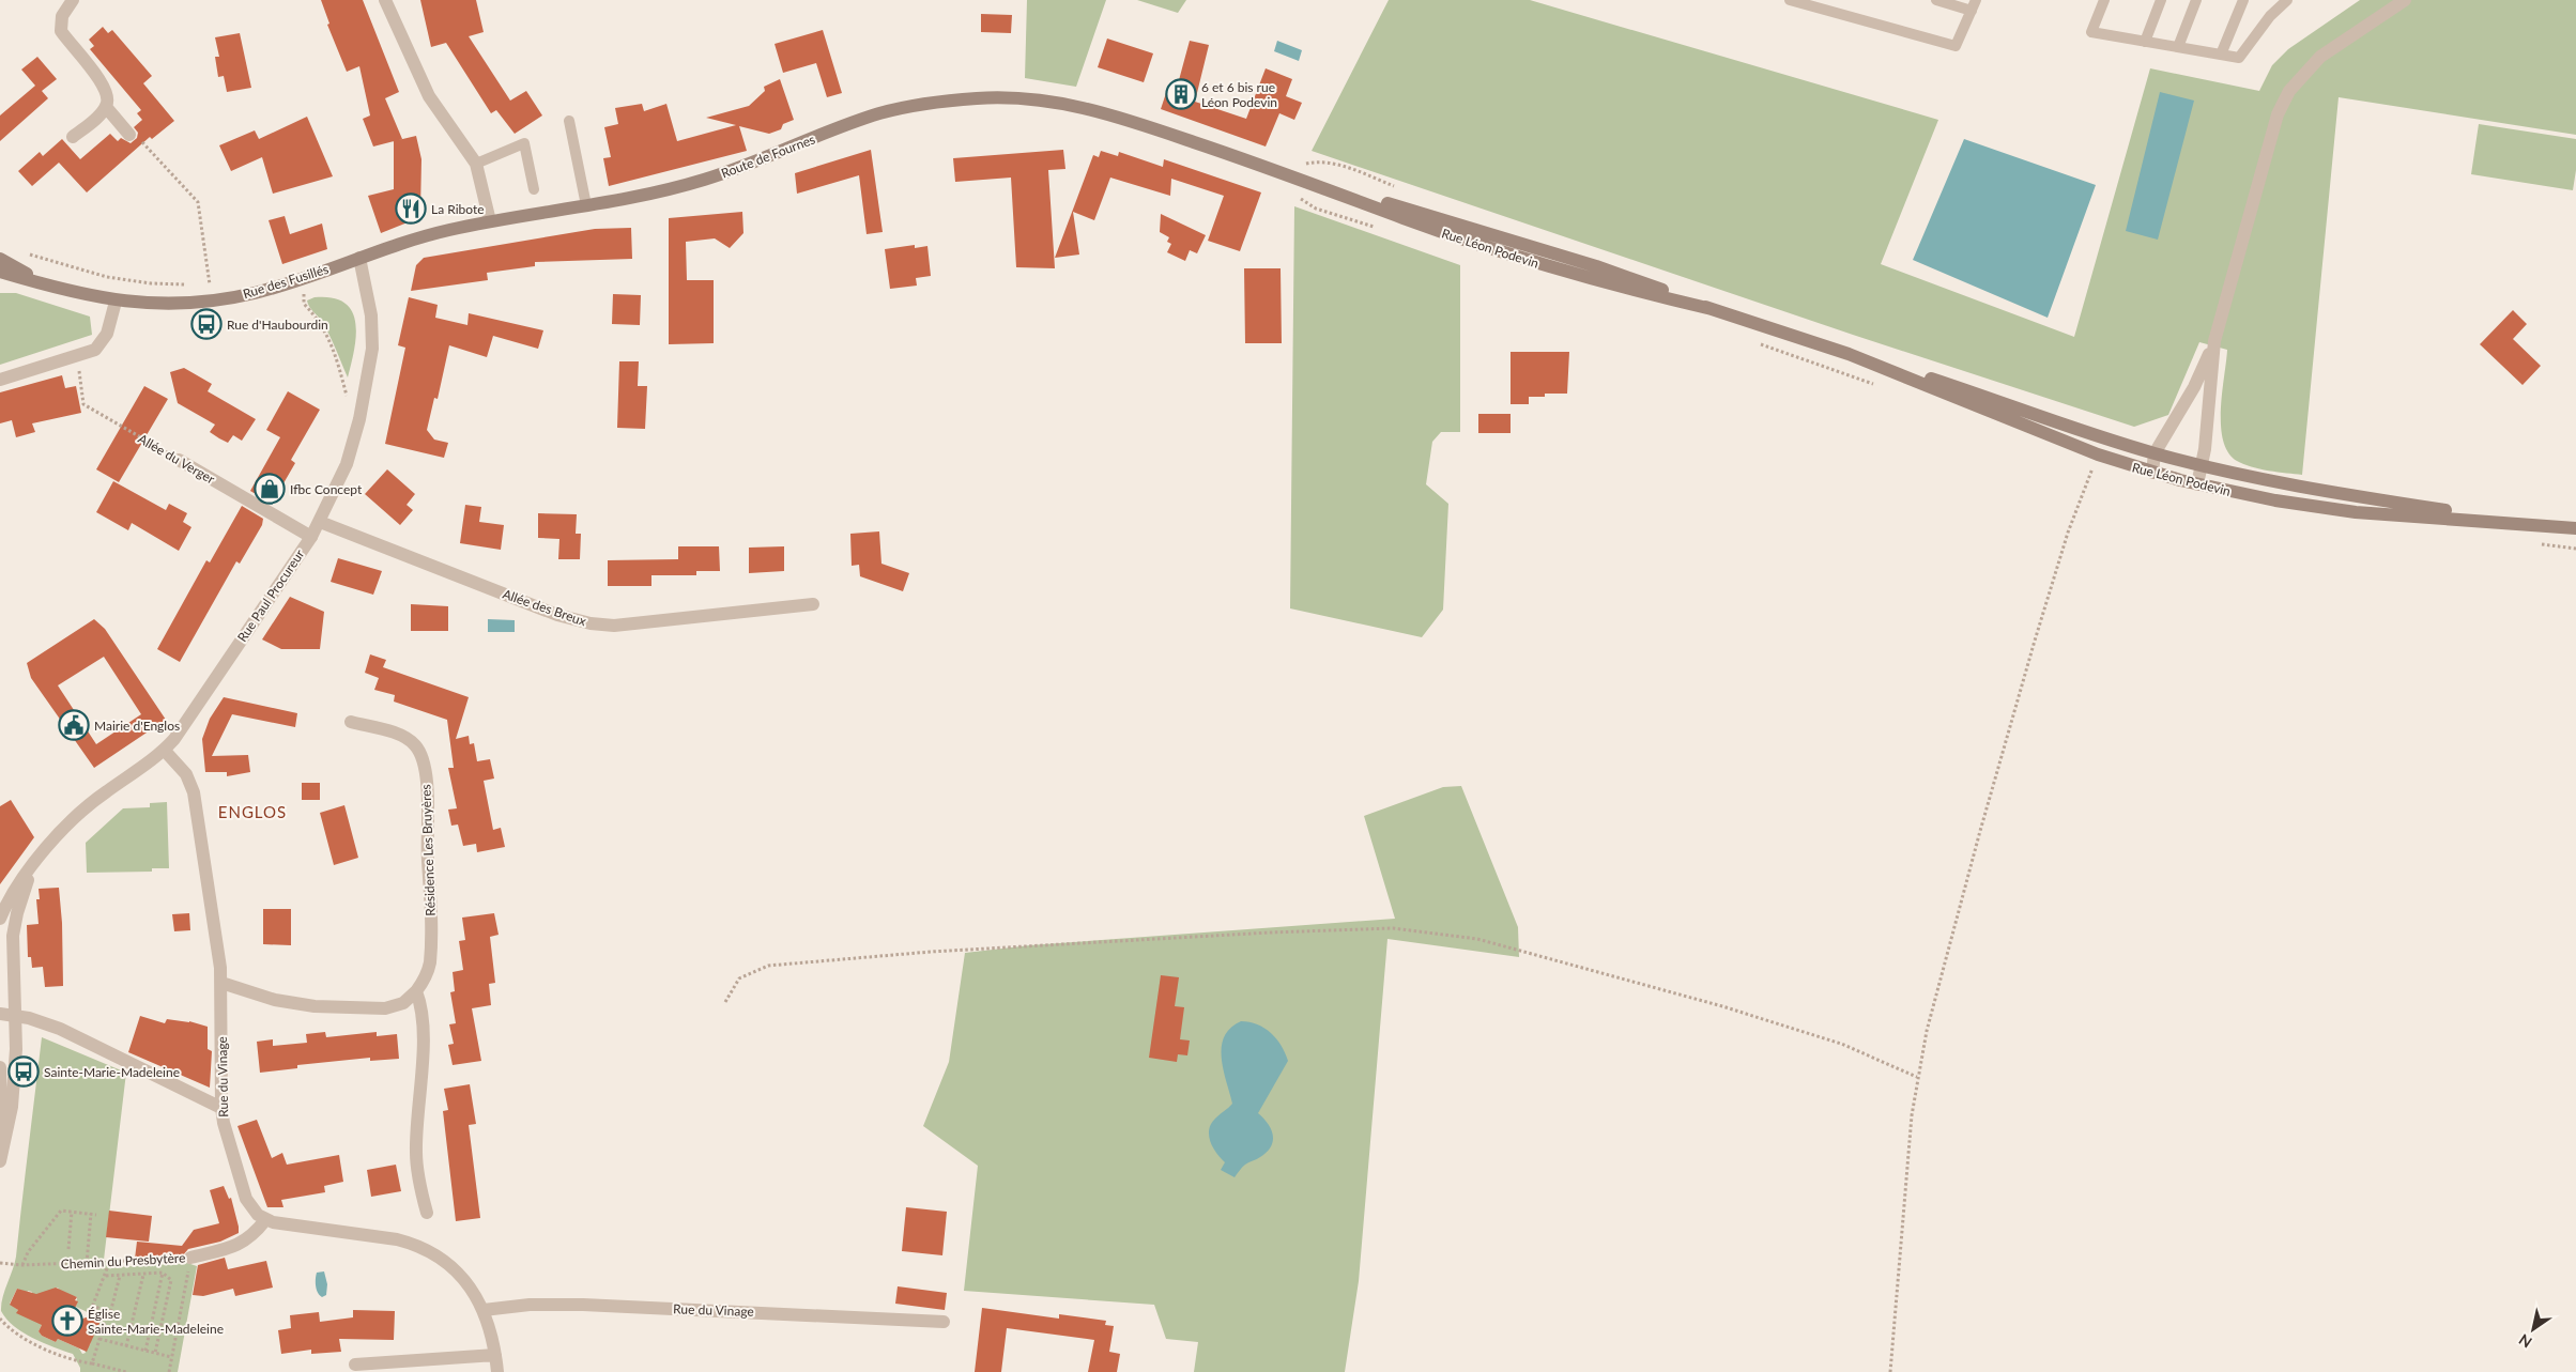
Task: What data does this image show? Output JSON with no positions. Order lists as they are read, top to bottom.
{
  "streets": {
    "main road": ["Route de Fournes", "Rue Léon Podevin", "Rue des Fusillés"],
    "street": [
      "Allée du Verger",
      "Rue Paul Procureur",
      "Allée des Breux",
      "Résidence Les Bruyères",
      "Rue du Vinage",
      "Chemin du Presbytère"
    ]
  },
  "crossings": [
    ["Route de Fournes", "Rue Léon Podevin"],
    ["Route de Fournes", "Rue des Fusillés"],
    ["Route de Fournes", "Rue Paul Procureur"],
    ["Rue des Fusillés", "Rue Paul Procureur"],
    ["Allée du Verger", "Rue Paul Procureur"],
    ["Rue Paul Procureur", "Allée des Breux"],
    ["Rue Paul Procureur", "Rue du Vinage"],
    ["Résidence Les Bruyères", "Rue du Vinage"],
    ["Rue du Vinage", "Chemin du Presbytère"]
  ],
  "districts": ["ENGLOS"],
  "places": {
    "building": ["6 et 6 bis rue Léon Podevin"],
    "restaurant": ["La Ribote"],
    "bus stop": ["Rue d'Haubourdin", "Sainte-Marie-Madeleine"],
    "shop": ["Ifbc Concept"],
    "public building": ["Mairie d'Englos"],
    "church": ["Église Sainte-Marie-Madeleine"]
  },
  "north": "bottom left"
}
